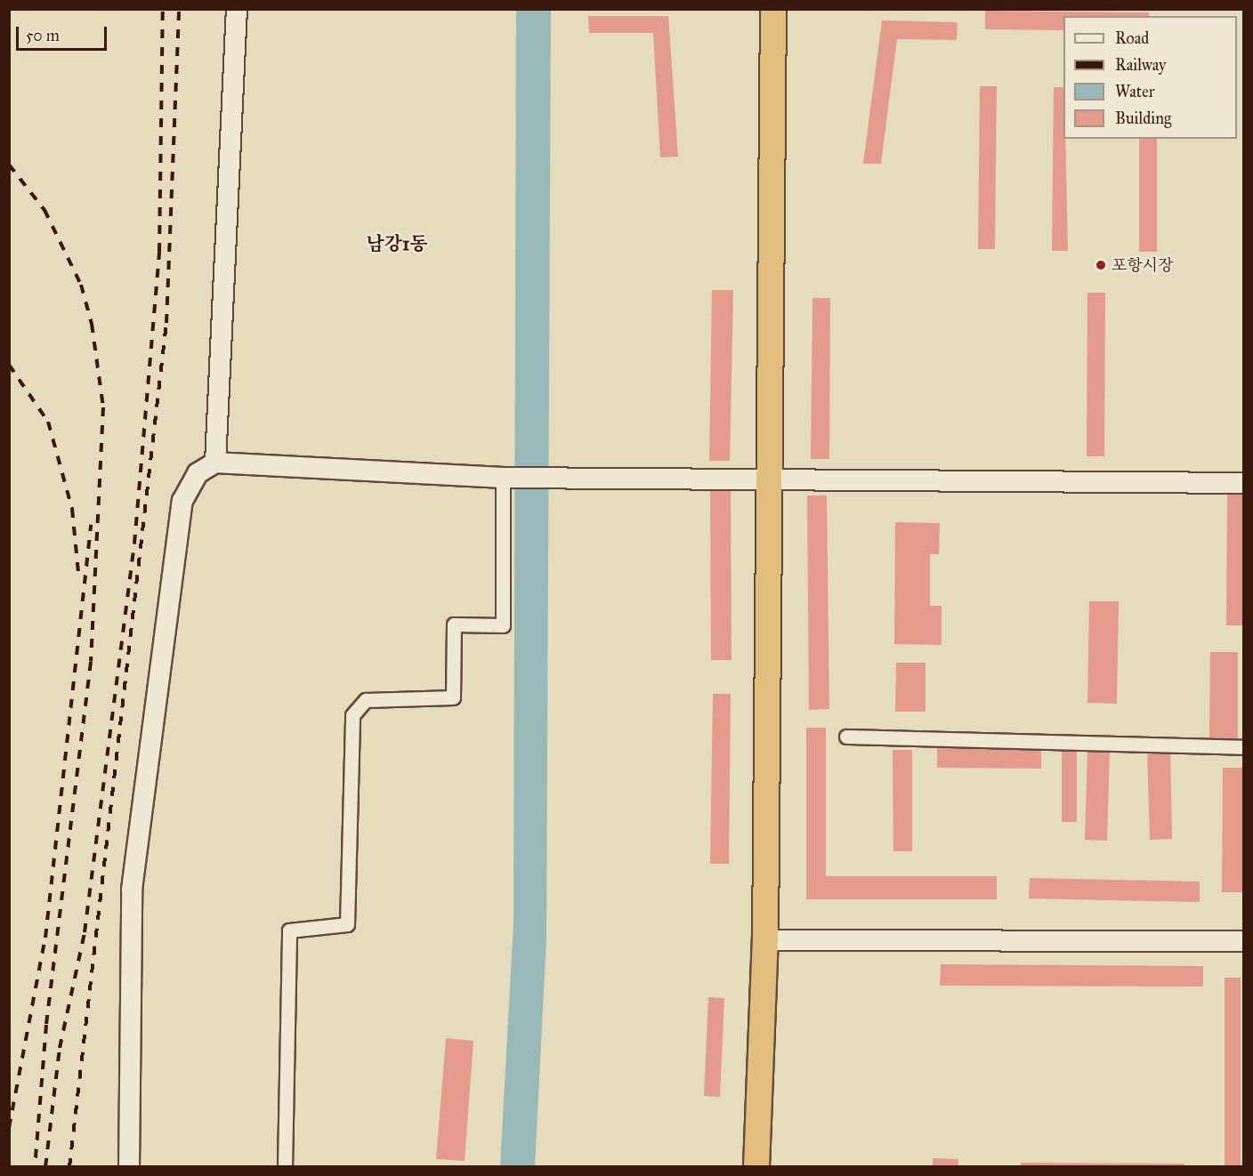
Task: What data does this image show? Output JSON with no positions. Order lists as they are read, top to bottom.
{
  "districts": ["남강1동"],
  "places": ["포항시장"],
  "legend": [
    "Road",
    "Railway",
    "Water",
    "Building"
  ],
  "scale_bar": "50 m"
}
